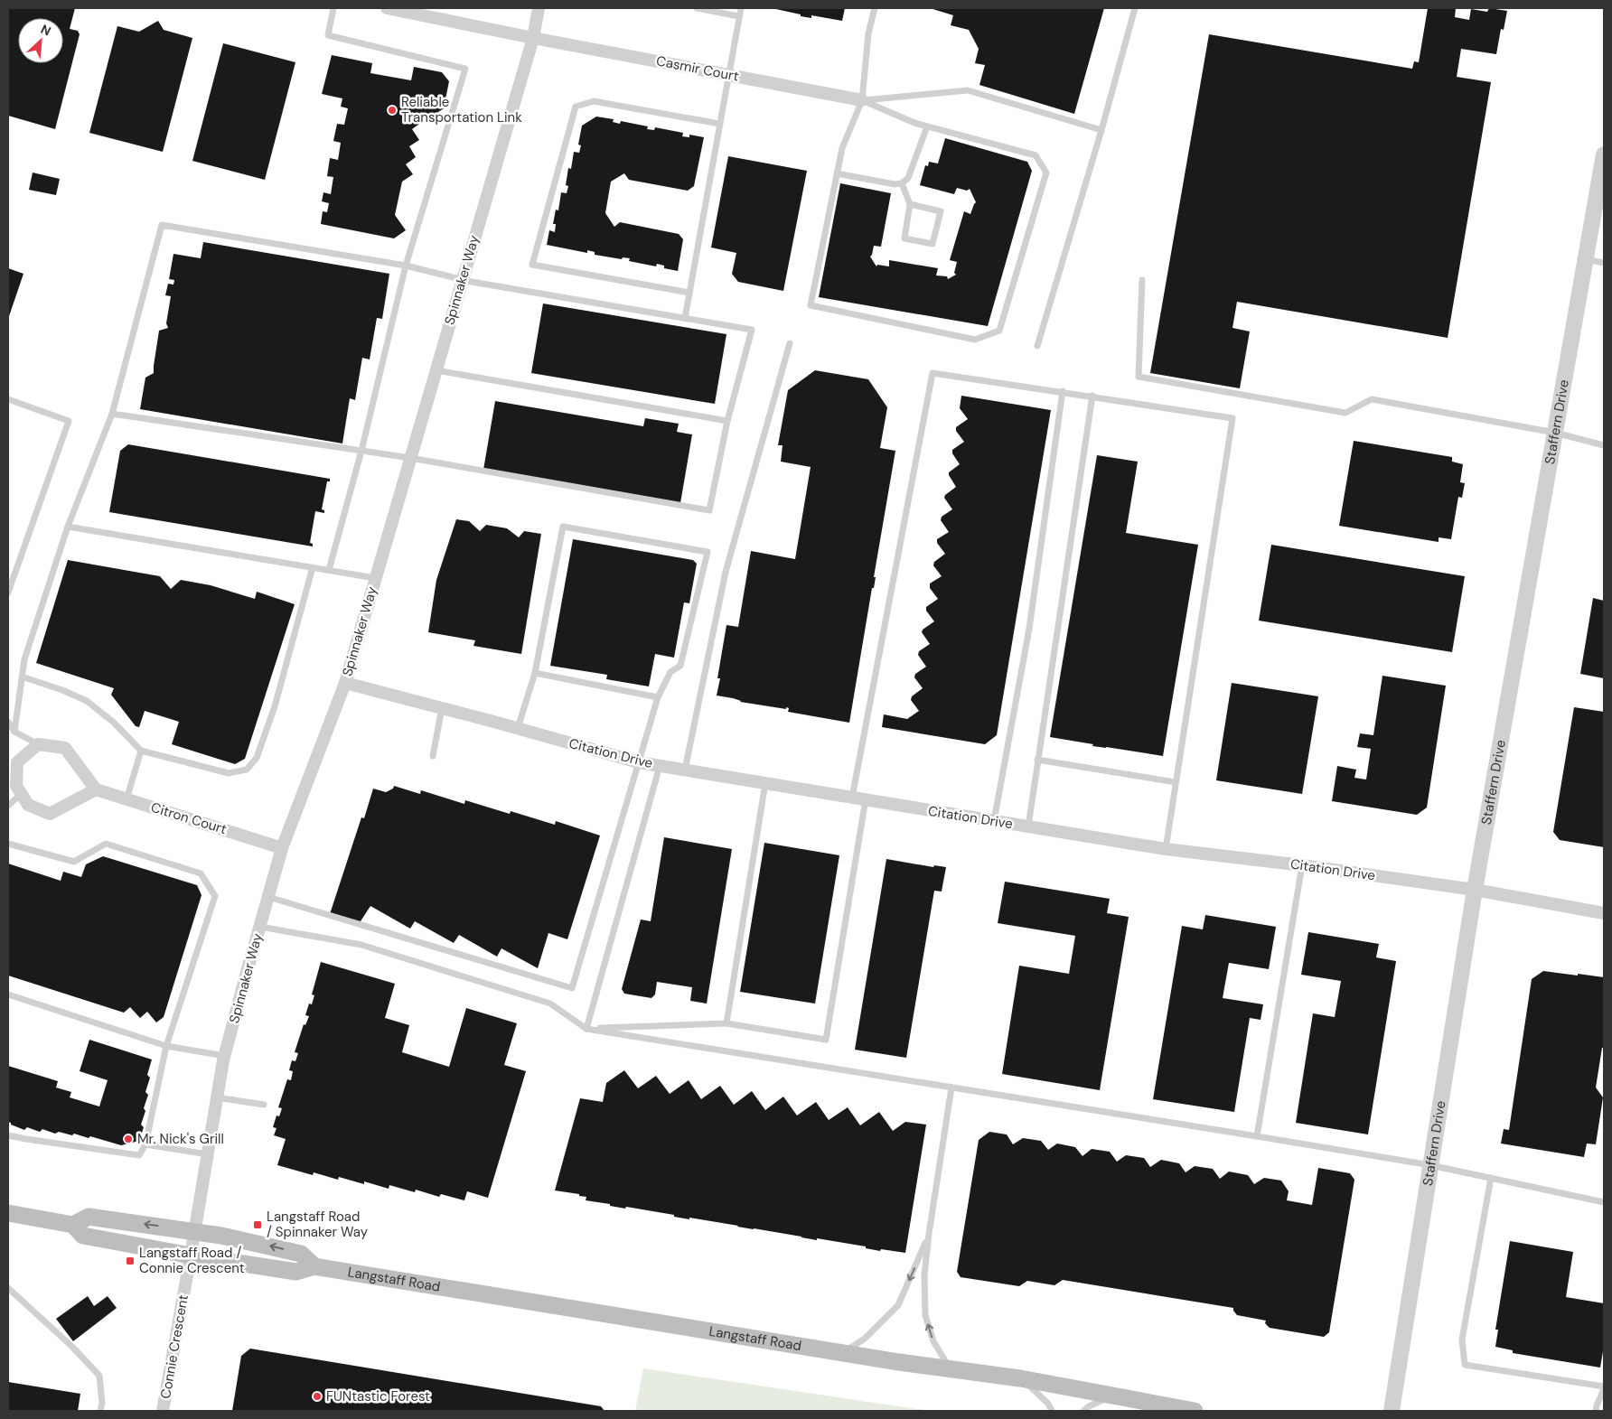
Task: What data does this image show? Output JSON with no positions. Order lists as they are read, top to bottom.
{
  "streets": {
    "main road": ["Langstaff Road"],
    "street": [
      "Casmir Court",
      "Spinnaker Way",
      "Staffern Drive",
      "Citation Drive",
      "Citron Court",
      "Connie Crescent"
    ]
  },
  "crossings": [
    ["Casmir Court", "Spinnaker Way"],
    ["Spinnaker Way", "Citation Drive"],
    ["Spinnaker Way", "Citron Court"],
    ["Spinnaker Way", "Langstaff Road"],
    ["Spinnaker Way", "Connie Crescent"],
    ["Staffern Drive", "Citation Drive"],
    ["Langstaff Road", "Connie Crescent"]
  ],
  "places": {
    "other": ["Reliable Transportation Link", "Mr. Nick's Grill", "FUNtastic Forest"],
    "transit": ["Langstaff Road / Spinnaker Way", "Langstaff Road / Connie Crescent"]
  },
  "north": "top right"
}
